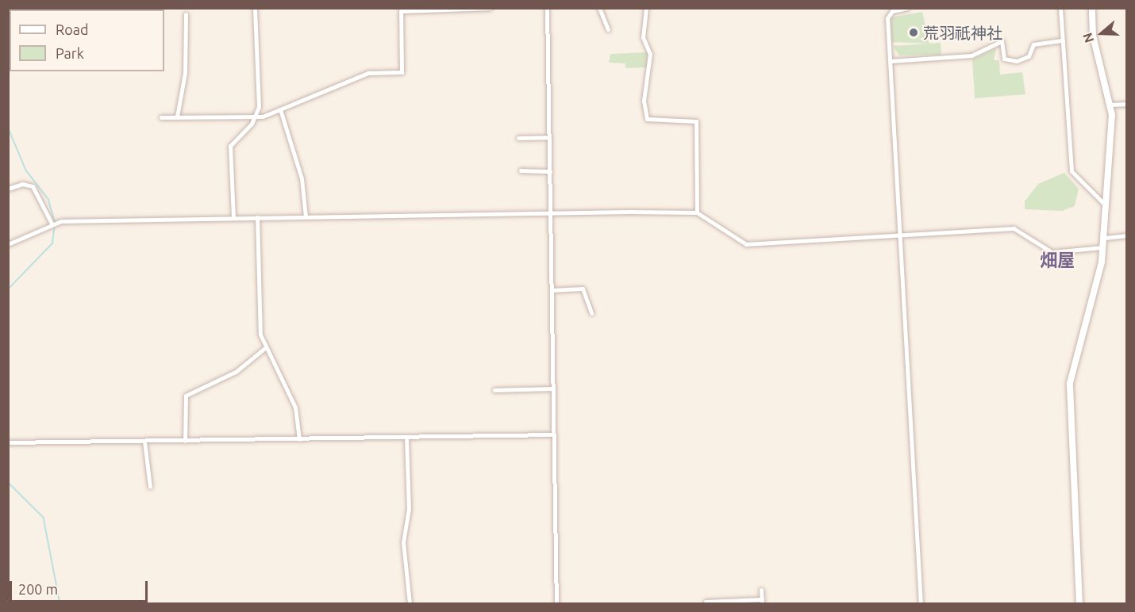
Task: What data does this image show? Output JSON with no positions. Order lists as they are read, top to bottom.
{
  "districts": ["畑屋"],
  "places": ["荒羽祇神社"],
  "legend": ["Road", "Park"],
  "scale_bar": "200 m",
  "north": "left"
}
